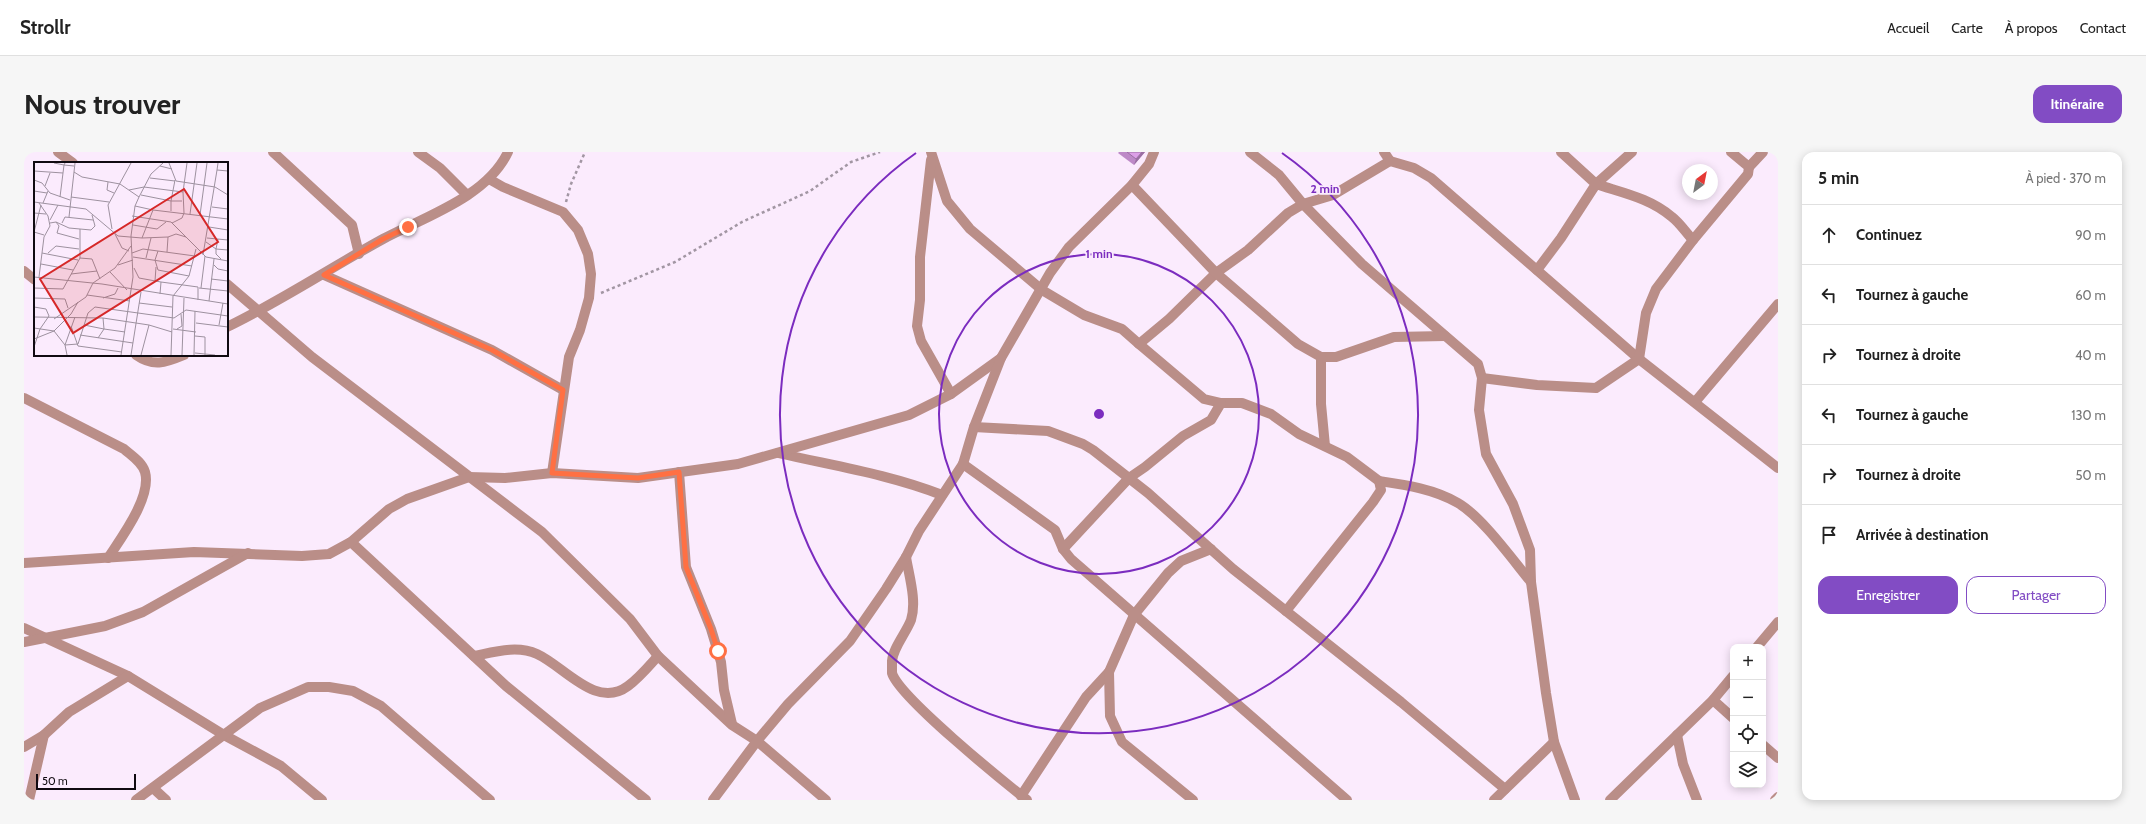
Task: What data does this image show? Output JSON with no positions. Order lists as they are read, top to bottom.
{
  "scale_bar": "50 m",
  "north": "top right",
  "page": {
    "header": "Strollr",
    "nav": [
      "Accueil",
      "Carte",
      "À propos",
      "Contact"
    ],
    "buttons": [
      "Itinéraire",
      ["Enregistrer", "Partager"]
    ],
    "title": "Nous trouver",
    "heading": ["5 min", "À pied · 370 m"],
    "list": [
      ["Continuez", "90 m"],
      ["Tournez à gauche", "60 m"],
      ["Tournez à droite", "40 m"],
      ["Tournez à gauche", "130 m"],
      ["Tournez à droite", "50 m"],
      "Arrivée à destination"
    ],
    "map_buttons": ["+", "−"],
    "scale": "50 m"
  },
  "rings": ["2 min", "1 min"]
}
